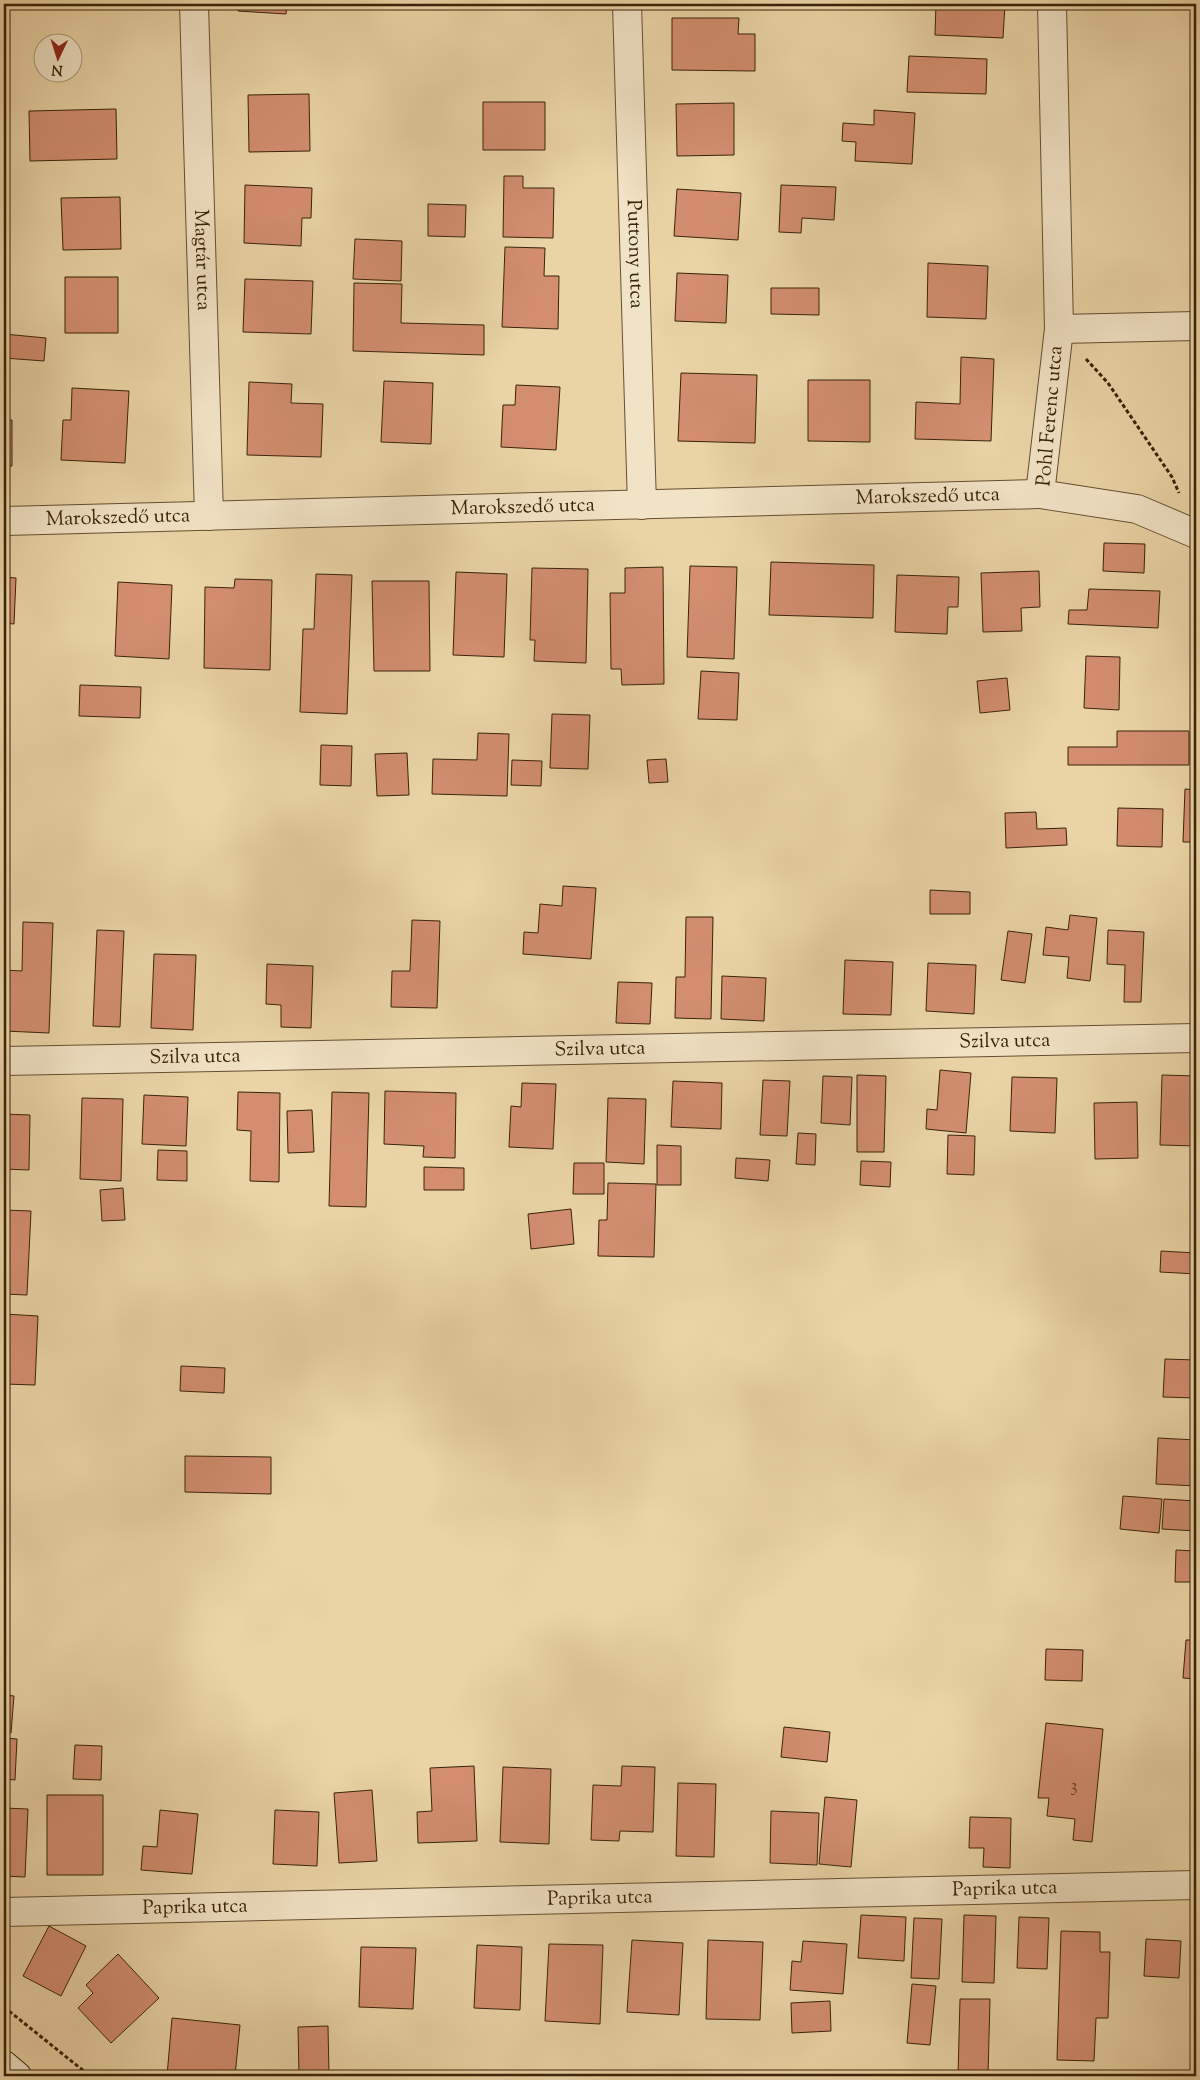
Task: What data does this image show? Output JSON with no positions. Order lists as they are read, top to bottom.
{
  "streets": {
    "street": [
      "Puttony utca",
      "Magtár utca",
      "Pohl Ferenc utca",
      "Marokszedő utca",
      "Szilva utca",
      "Paprika utca"
    ]
  },
  "crossings": [
    ["Puttony utca", "Marokszedő utca"],
    ["Magtár utca", "Marokszedő utca"],
    ["Pohl Ferenc utca", "Marokszedő utca"]
  ],
  "house_numbers": ["3"],
  "north": "bottom"
}
